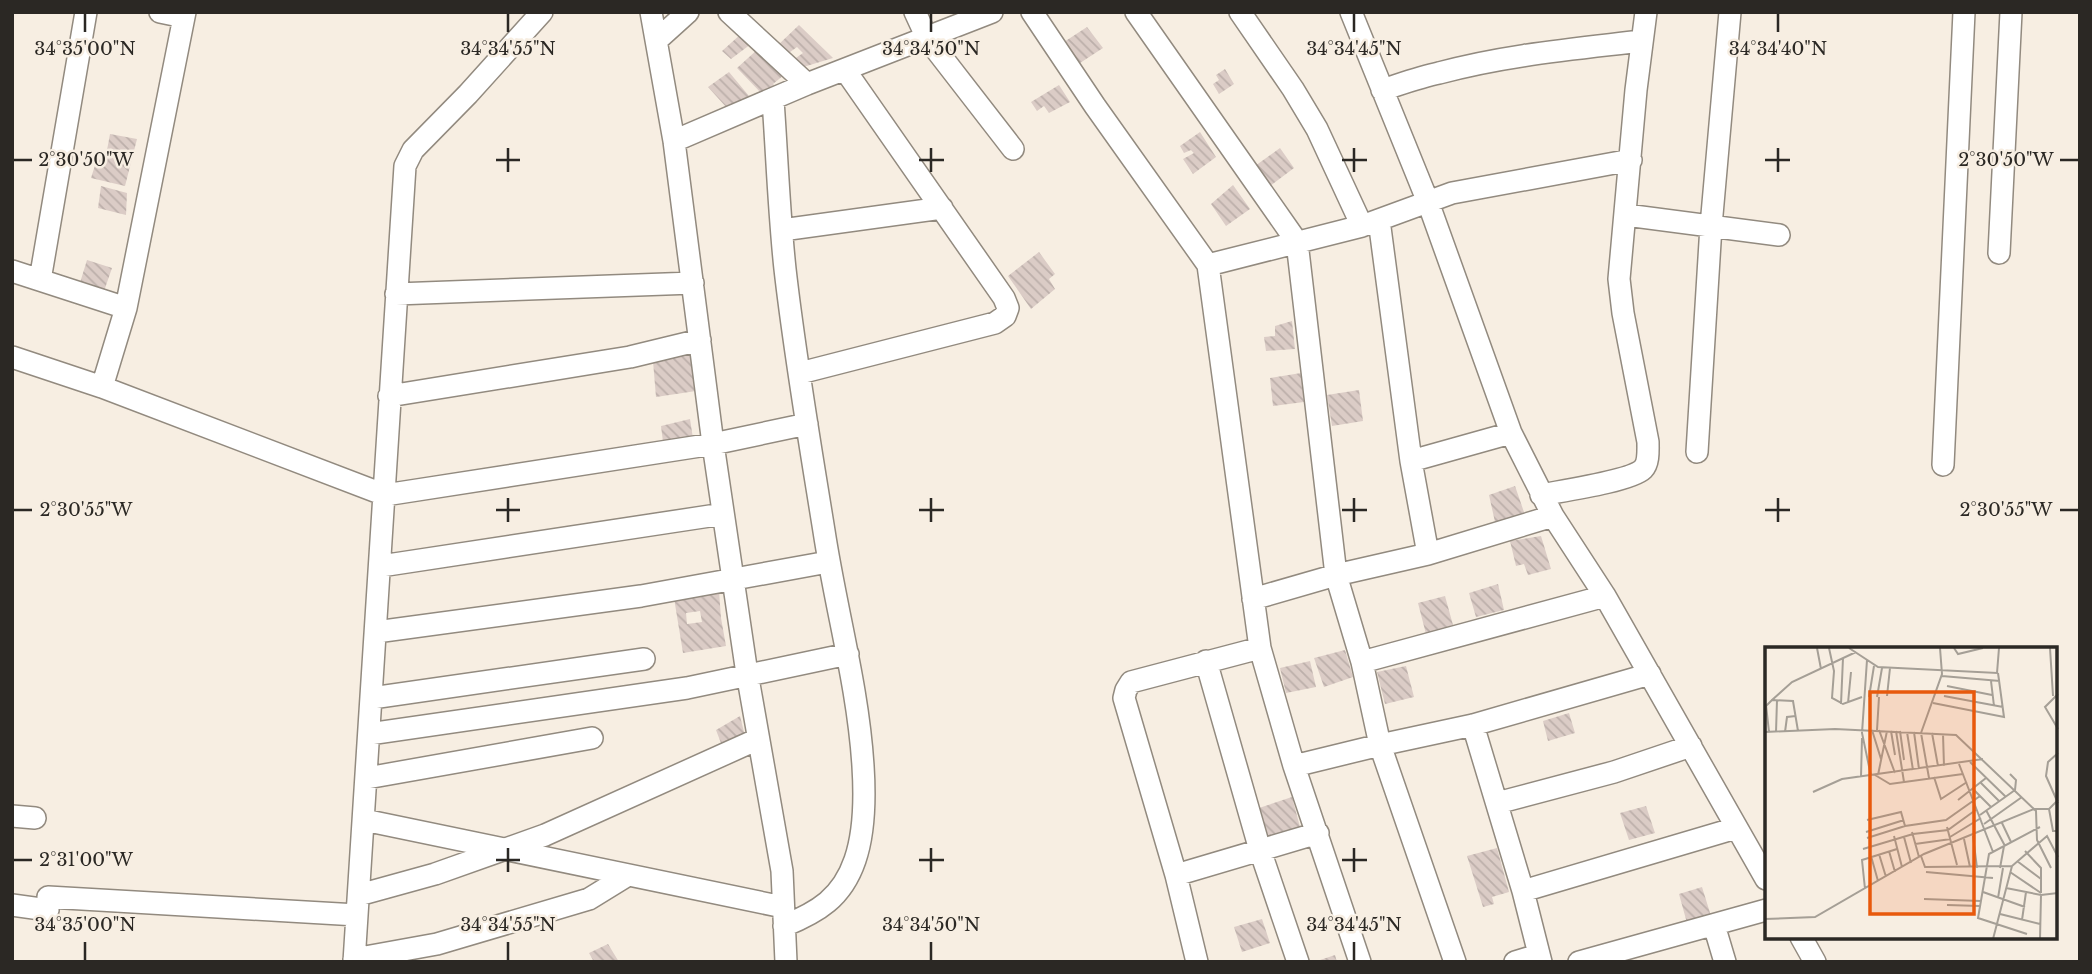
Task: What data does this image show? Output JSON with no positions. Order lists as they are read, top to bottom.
{
  "coordinates": [
    "34°35'00\"N",
    "34°34'55\"N",
    "34°34'50\"N",
    "34°34'45\"N",
    "34°34'40\"N",
    "2°30'50\"W",
    "2°30'55\"W",
    "2°31'00\"W"
  ]
}
